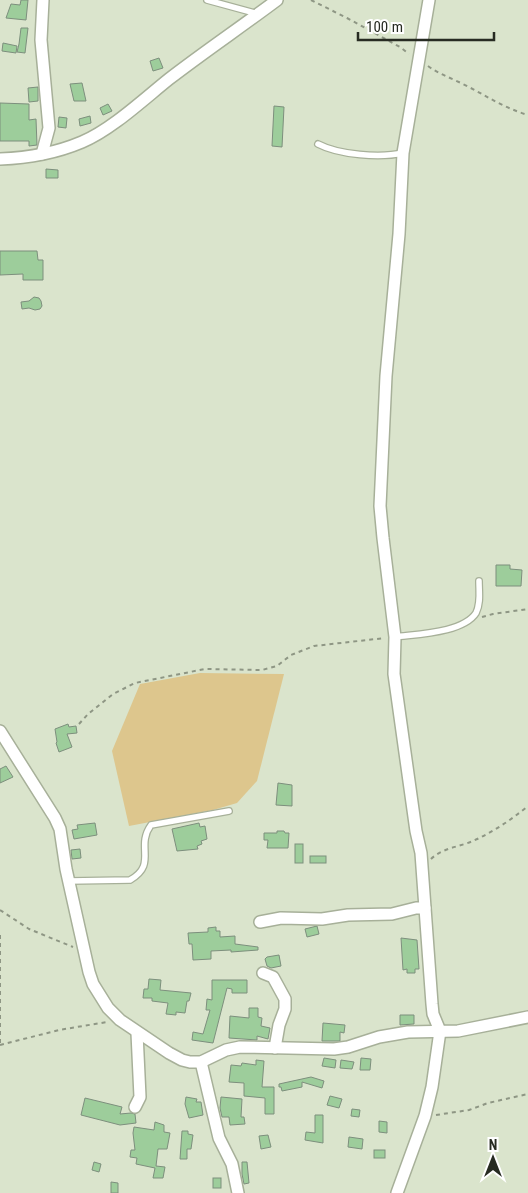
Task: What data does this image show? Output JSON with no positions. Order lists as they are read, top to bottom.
{
  "scale_bar": "100 m",
  "north": "top"
}
